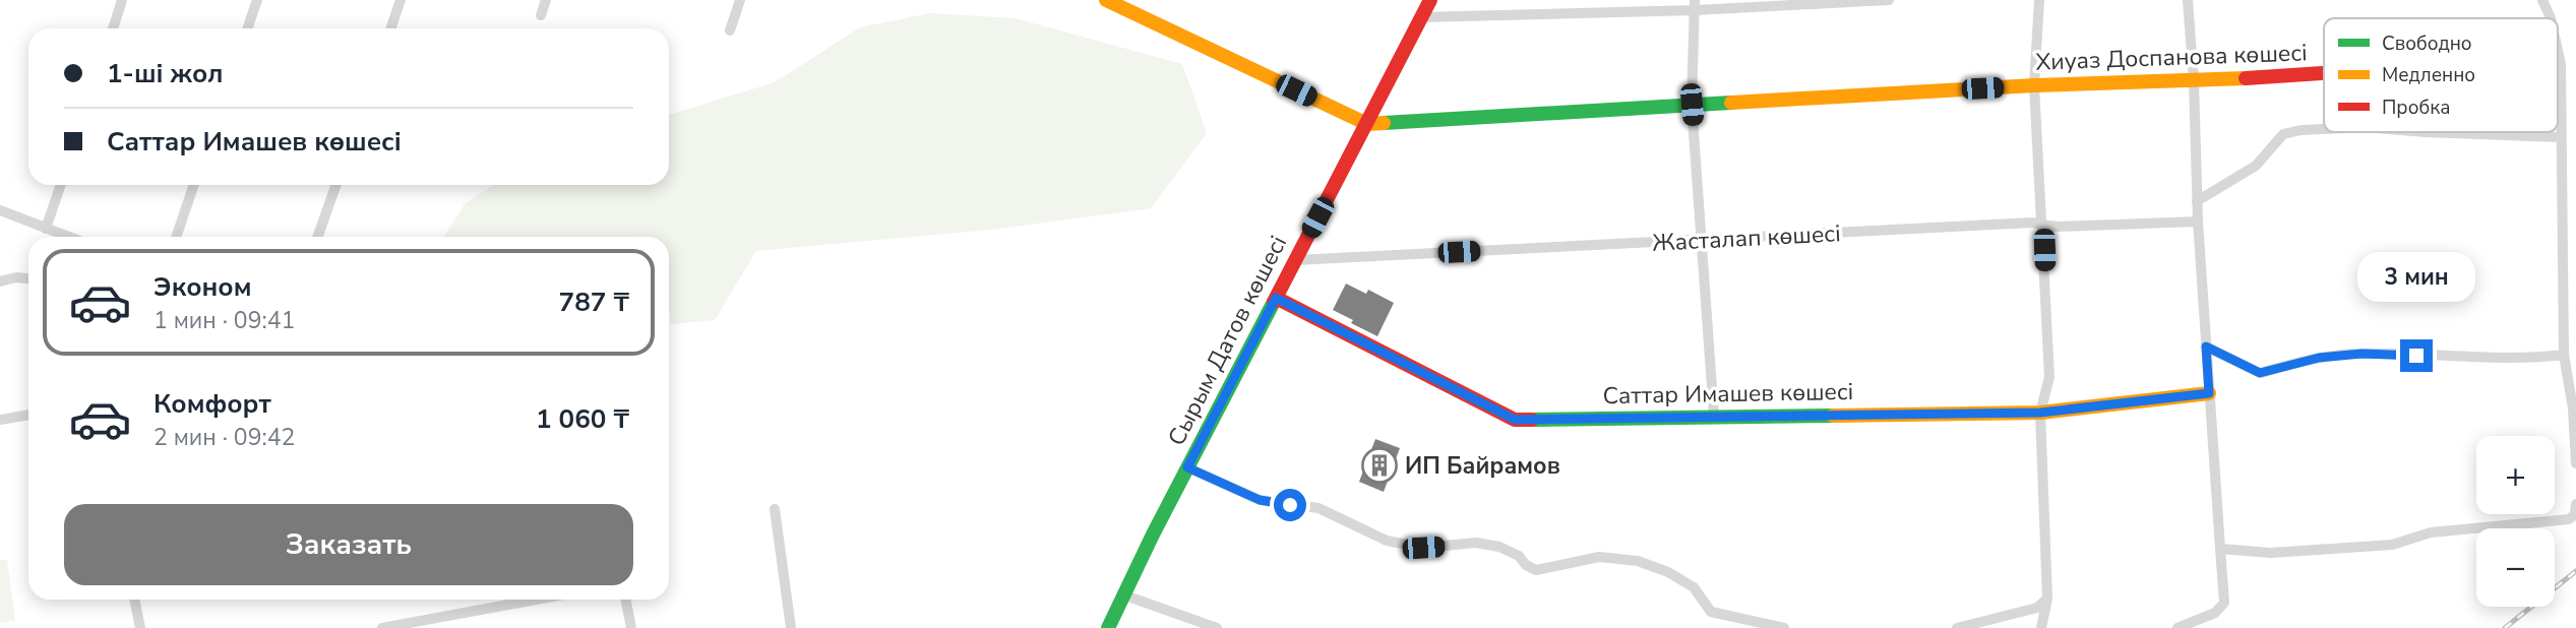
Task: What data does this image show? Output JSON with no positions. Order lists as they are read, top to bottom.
{
  "streets": {
    "street": [
      "Хиуаз Доспанова көшесі",
      "Жасталап көшесі",
      "Сырым Датов көшесі",
      "Саттар Имашев көшесі"
    ]
  },
  "crossings": [
    ["Хиуаз Доспанова көшесі", "Сырым Датов көшесі"],
    ["Жасталап көшесі", "Сырым Датов көшесі"],
    ["Сырым Датов көшесі", "Саттар Имашев көшесі"]
  ],
  "places": {
    "building": ["ИП Байрамов"]
  },
  "legend": ["Свободно", "Медленно", "Пробка"],
  "page": {
    "banner": ["1-ші жол", "Саттар Имашев көшесі"],
    "list": [
      {
        "name": "Эконом",
        "note": "1 мин · 09:41",
        "value": "787 ₸"
      },
      {
        "name": "Комфорт",
        "note": "2 мин · 09:42",
        "value": "1 060 ₸"
      }
    ],
    "bubble": "3 мин",
    "map_buttons": ["+", "−"],
    "buttons": "Заказать"
  }
}
